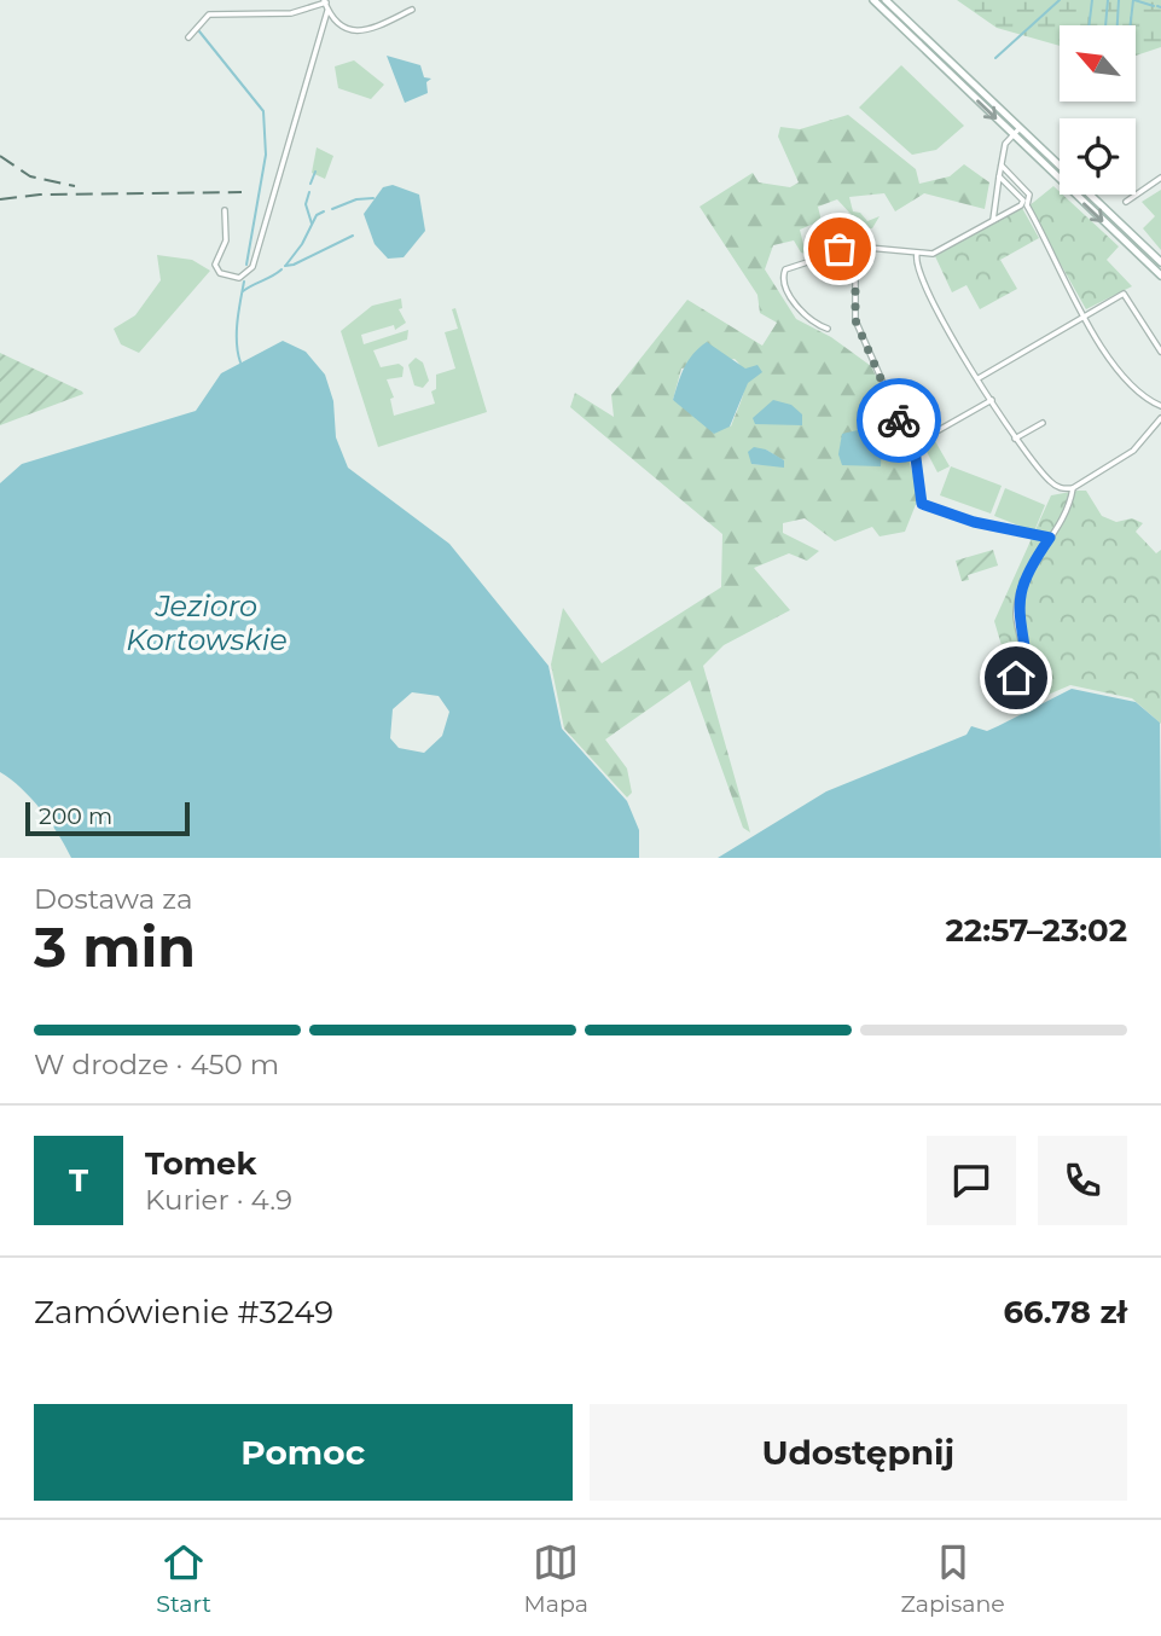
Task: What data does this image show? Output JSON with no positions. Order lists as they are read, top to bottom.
{
  "water": ["Jezioro Kortowskie"],
  "scale_bar": "200 m",
  "north": "top left",
  "page": {
    "scale": "200 m",
    "heading": ["3 min", "Dostawa za", "22:57–23:02"],
    "panel": [
      "Tomek",
      "Kurier · 4.9",
      "Zamówienie #3249",
      "66.78 zł"
    ],
    "bar": "W drodze · 450 m",
    "round": "T",
    "buttons": ["Pomoc", "Udostępnij"],
    "tabs": ["Start", "Mapa", "Zapisane"]
  }
}
